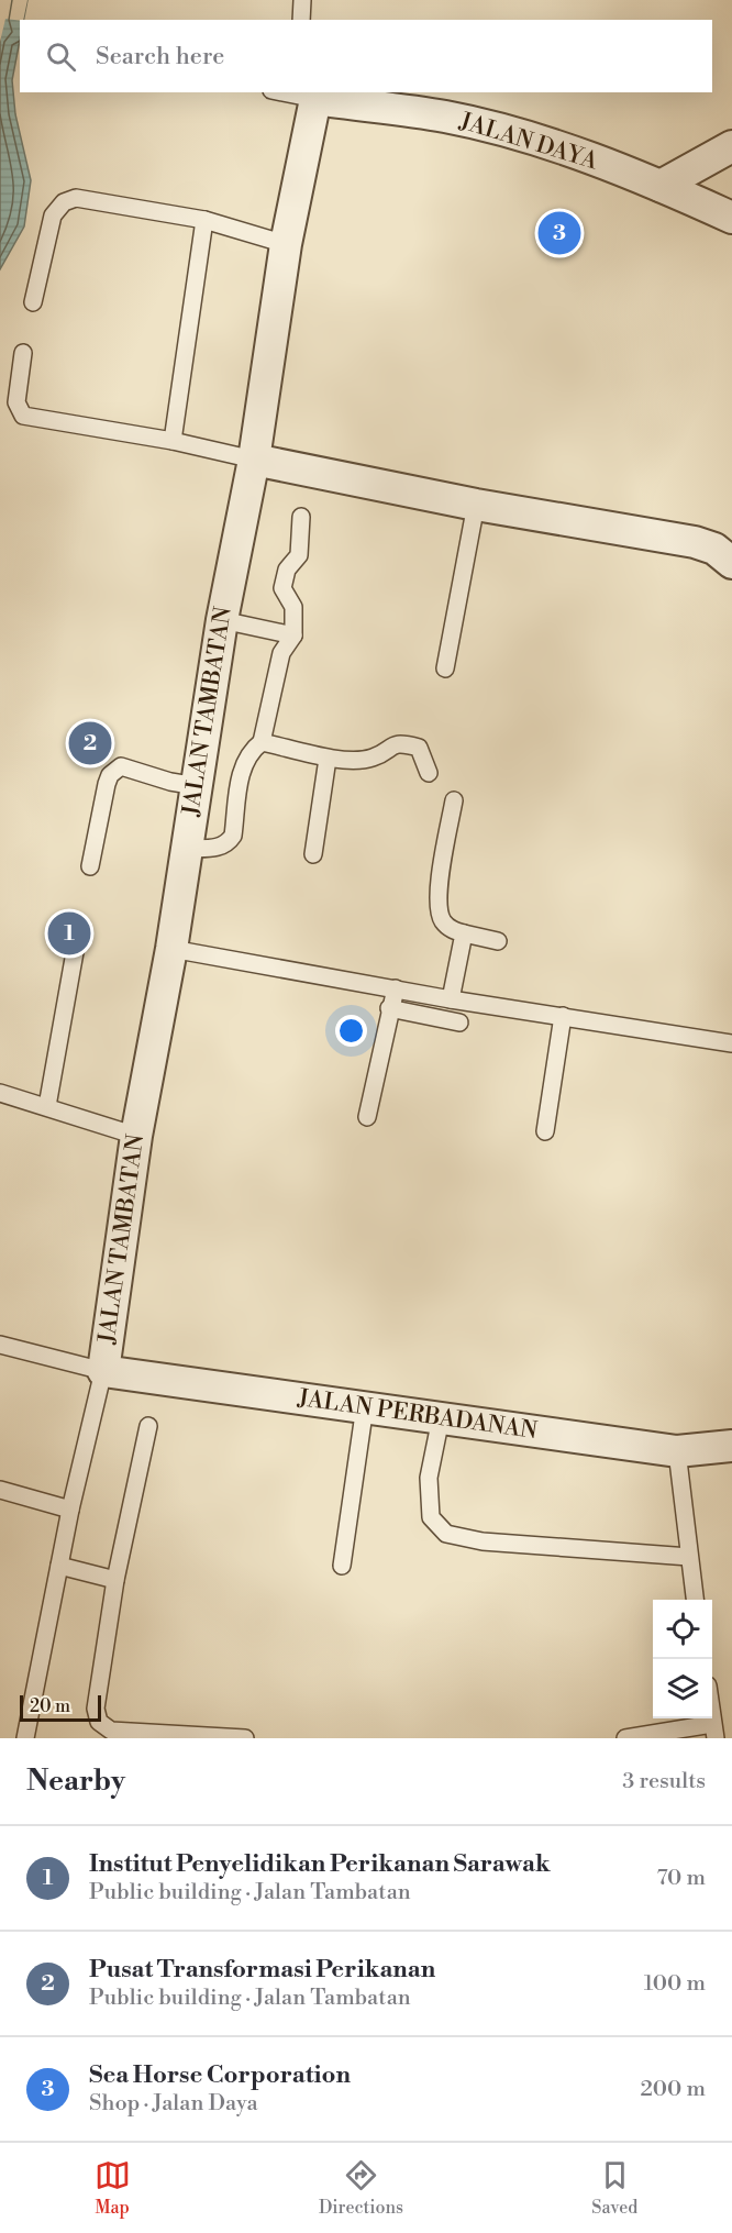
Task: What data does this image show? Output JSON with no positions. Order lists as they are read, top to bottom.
{
  "streets": {
    "street": ["JALAN DAYA", "JALAN TAMBATAN", "JALAN PERBADANAN"]
  },
  "crossings": [
    ["JALAN DAYA", "JALAN TAMBATAN"],
    ["JALAN TAMBATAN", "JALAN PERBADANAN"]
  ],
  "scale_bar": "20 m",
  "page": {
    "search": "Search here",
    "pins": ["3", "2", "1"],
    "scale": "20 m",
    "heading": ["Nearby", "3 results"],
    "list": [
      {
        "mark": "1",
        "name": "Institut Penyelidikan Perikanan Sarawak",
        "note": "Public building · Jalan Tambatan",
        "value": "70 m"
      },
      {
        "mark": "2",
        "name": "Pusat Transformasi Perikanan",
        "note": "Public building · Jalan Tambatan",
        "value": "100 m"
      },
      {
        "mark": "3",
        "name": "Sea Horse Corporation",
        "note": "Shop · Jalan Daya",
        "value": "200 m"
      }
    ],
    "nav": ["Map", "Directions", "Saved"]
  }
}
